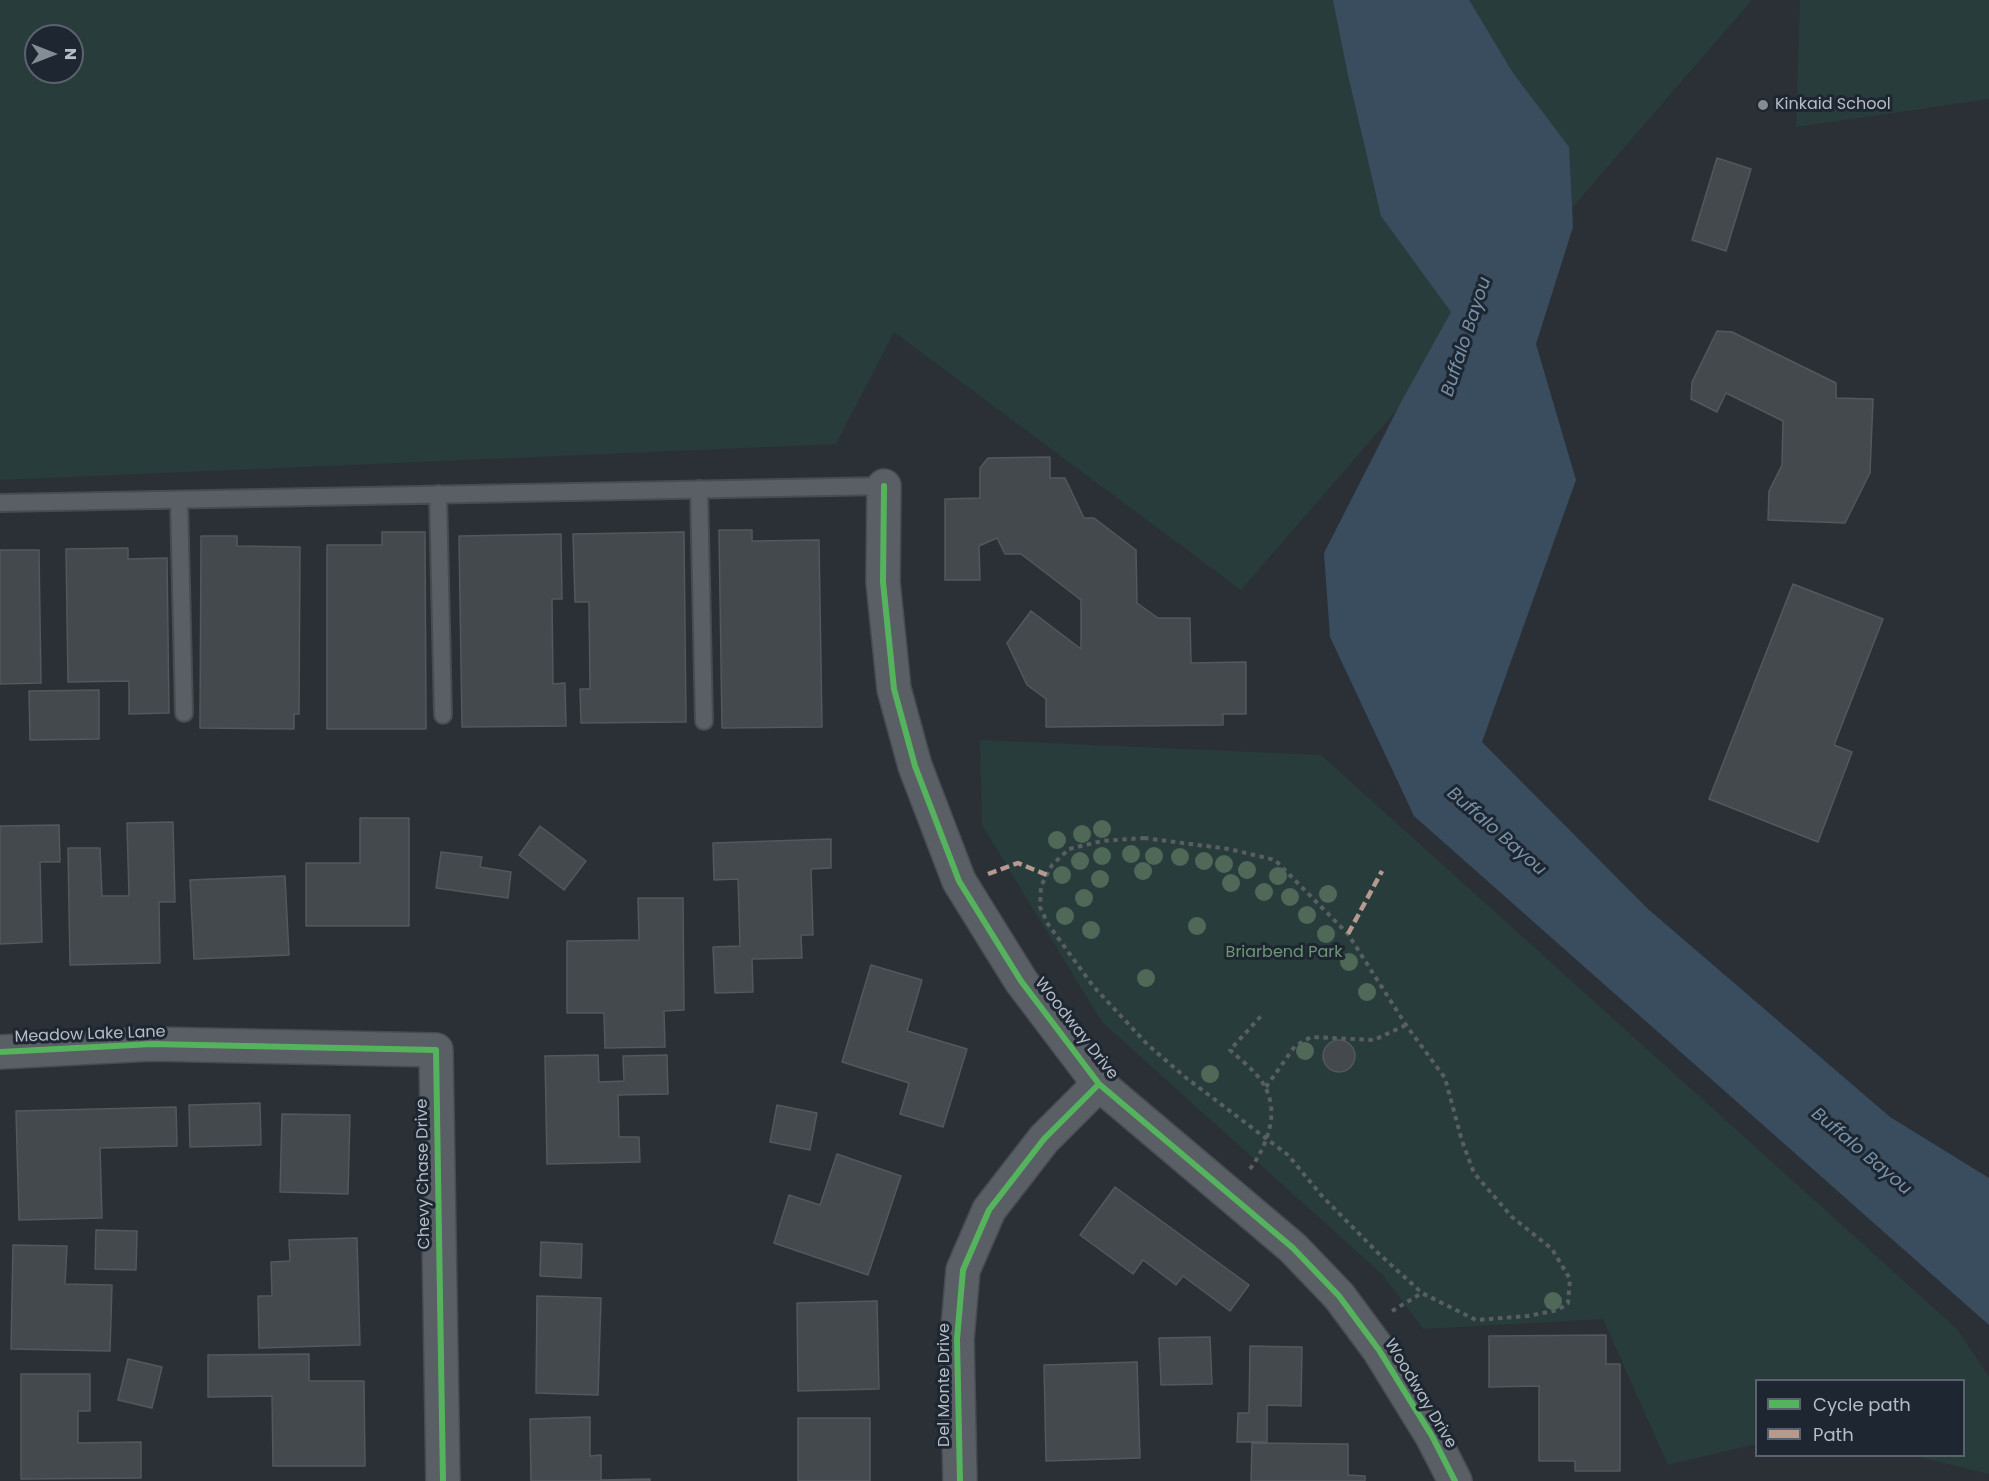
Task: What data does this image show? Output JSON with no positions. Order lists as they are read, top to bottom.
{
  "streets": {
    "street": [
      "Woodway Drive",
      "Meadow Lake Lane",
      "Chevy Chase Drive",
      "Del Monte Drive"
    ]
  },
  "crossings": [
    ["Woodway Drive", "Del Monte Drive"],
    ["Meadow Lake Lane", "Chevy Chase Drive"]
  ],
  "water": ["Buffalo Bayou"],
  "parks": ["Briarbend Park"],
  "places": ["Kinkaid School"],
  "legend": ["Cycle path", "Path"],
  "north": "right"
}
